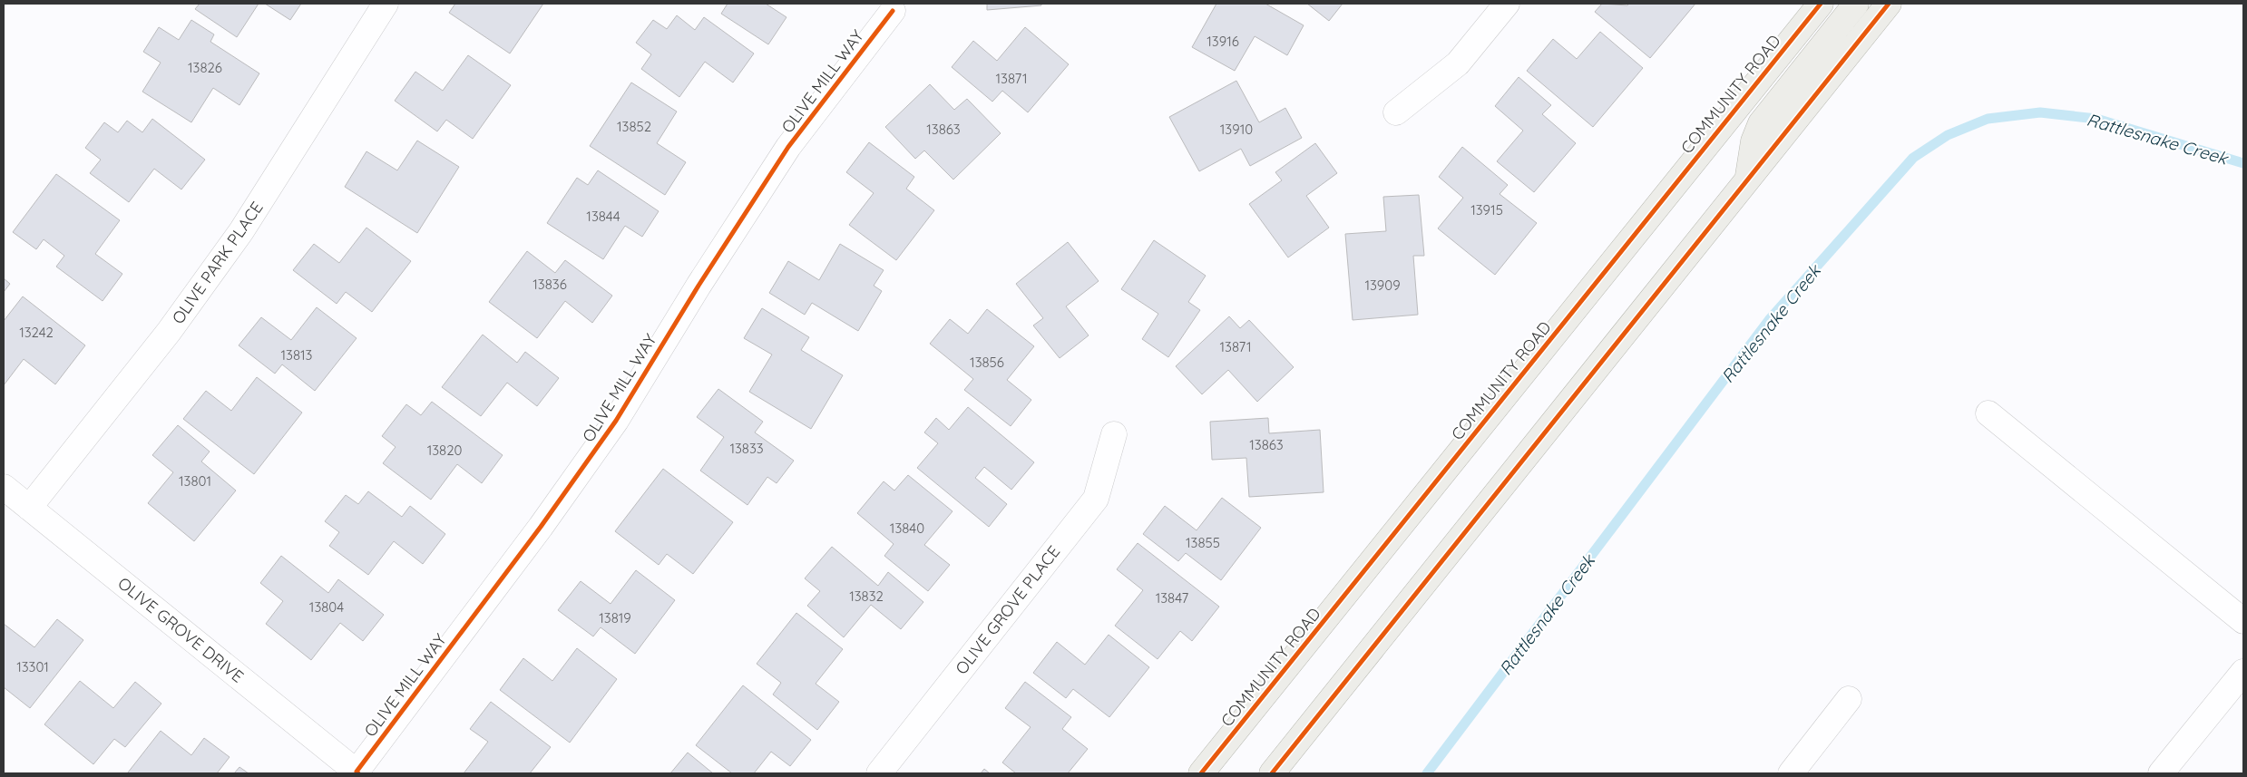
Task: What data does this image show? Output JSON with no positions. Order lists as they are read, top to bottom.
{
  "streets": {
    "main road": ["COMMUNITY ROAD"],
    "street": [
      "OLIVE MILL WAY",
      "OLIVE PARK PLACE",
      "OLIVE GROVE PLACE",
      "OLIVE GROVE DRIVE"
    ]
  },
  "crossings": [
    ["OLIVE MILL WAY", "OLIVE GROVE DRIVE"],
    ["OLIVE PARK PLACE", "OLIVE GROVE DRIVE"]
  ],
  "water": ["Rattlesnake Creek"],
  "house_numbers": [
    "13916",
    "13826",
    "13871",
    "13852",
    "13863",
    "13910",
    "13915",
    "13844",
    "13836",
    "13909",
    "13242",
    "13871",
    "13813",
    "13856",
    "13863",
    "13833",
    "13820",
    "13801",
    "13840",
    "13855",
    "13832",
    "13847",
    "13804",
    "13819",
    "13301"
  ]
}
